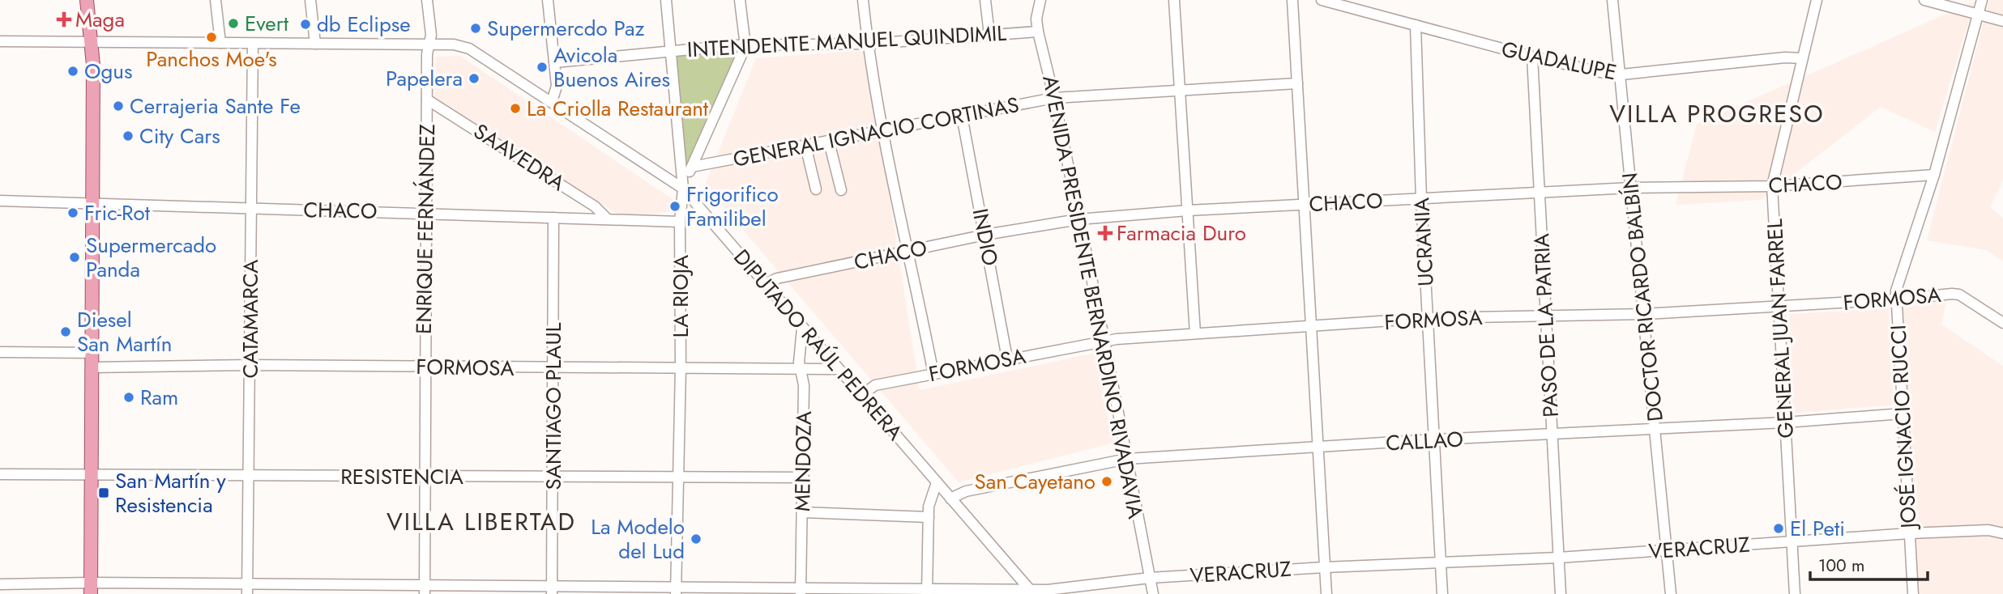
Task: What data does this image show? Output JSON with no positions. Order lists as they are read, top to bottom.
{
  "streets": {
    "street": [
      "INTENDENTE MANUEL QUINDIMIL",
      "GUADALUPE",
      "GENERAL IGNACIO CORTINAS",
      "SAAVEDRA",
      "CHACO",
      "ENRIQUE FERNÁNDEZ",
      "INDIO",
      "UCRANIA",
      "LA RIOJA",
      "AVENIDA PRESIDENTE BERNARDINO RIVADAVIA",
      "DOCTOR RICARDO BALBÍN",
      "FORMOSA",
      "CATAMARCA",
      "PASO DE LA PATRIA",
      "GENERAL JUAN FARREL",
      "DIPUTADO RAÚL PEDRERA",
      "SANTIAGO PLAUL",
      "JOSÉ IGNACIO RUCCI",
      "CALLAO",
      "MENDOZA",
      "RESISTENCIA",
      "VERACRUZ"
    ]
  },
  "crossings": [
    ["INTENDENTE MANUEL QUINDIMIL", "LA RIOJA"],
    ["INTENDENTE MANUEL QUINDIMIL", "AVENIDA PRESIDENTE BERNARDINO RIVADAVIA"],
    ["GUADALUPE", "UCRANIA"],
    ["GUADALUPE", "DOCTOR RICARDO BALBÍN"],
    ["GUADALUPE", "PASO DE LA PATRIA"],
    ["GUADALUPE", "GENERAL JUAN FARREL"],
    ["GENERAL IGNACIO CORTINAS", "INDIO"],
    ["GENERAL IGNACIO CORTINAS", "AVENIDA PRESIDENTE BERNARDINO RIVADAVIA"],
    ["SAAVEDRA", "CHACO"],
    ["SAAVEDRA", "ENRIQUE FERNÁNDEZ"],
    ["CHACO", "ENRIQUE FERNÁNDEZ"],
    ["CHACO", "INDIO"],
    ["CHACO", "UCRANIA"],
    ["CHACO", "LA RIOJA"],
    ["CHACO", "AVENIDA PRESIDENTE BERNARDINO RIVADAVIA"],
    ["CHACO", "DOCTOR RICARDO BALBÍN"],
    ["CHACO", "CATAMARCA"],
    ["CHACO", "PASO DE LA PATRIA"],
    ["CHACO", "GENERAL JUAN FARREL"],
    ["CHACO", "DIPUTADO RAÚL PEDRERA"],
    ["CHACO", "SANTIAGO PLAUL"],
    ["CHACO", "JOSÉ IGNACIO RUCCI"],
    ["ENRIQUE FERNÁNDEZ", "FORMOSA"],
    ["ENRIQUE FERNÁNDEZ", "DIPUTADO RAÚL PEDRERA"],
    ["ENRIQUE FERNÁNDEZ", "RESISTENCIA"],
    ["ENRIQUE FERNÁNDEZ", "VERACRUZ"],
    ["INDIO", "FORMOSA"],
    ["UCRANIA", "FORMOSA"],
    ["UCRANIA", "CALLAO"],
    ["UCRANIA", "VERACRUZ"],
    ["LA RIOJA", "FORMOSA"],
    ["LA RIOJA", "DIPUTADO RAÚL PEDRERA"],
    ["LA RIOJA", "RESISTENCIA"],
    ["LA RIOJA", "VERACRUZ"],
    ["AVENIDA PRESIDENTE BERNARDINO RIVADAVIA", "FORMOSA"],
    ["AVENIDA PRESIDENTE BERNARDINO RIVADAVIA", "CALLAO"],
    ["AVENIDA PRESIDENTE BERNARDINO RIVADAVIA", "VERACRUZ"],
    ["DOCTOR RICARDO BALBÍN", "FORMOSA"],
    ["DOCTOR RICARDO BALBÍN", "CALLAO"],
    ["DOCTOR RICARDO BALBÍN", "VERACRUZ"],
    ["FORMOSA", "CATAMARCA"],
    ["FORMOSA", "PASO DE LA PATRIA"],
    ["FORMOSA", "GENERAL JUAN FARREL"],
    ["FORMOSA", "DIPUTADO RAÚL PEDRERA"],
    ["FORMOSA", "SANTIAGO PLAUL"],
    ["FORMOSA", "JOSÉ IGNACIO RUCCI"],
    ["FORMOSA", "MENDOZA"],
    ["CATAMARCA", "DIPUTADO RAÚL PEDRERA"],
    ["CATAMARCA", "RESISTENCIA"],
    ["CATAMARCA", "VERACRUZ"],
    ["PASO DE LA PATRIA", "CALLAO"],
    ["PASO DE LA PATRIA", "VERACRUZ"],
    ["GENERAL JUAN FARREL", "CALLAO"],
    ["GENERAL JUAN FARREL", "VERACRUZ"],
    ["DIPUTADO RAÚL PEDRERA", "CALLAO"],
    ["DIPUTADO RAÚL PEDRERA", "MENDOZA"],
    ["DIPUTADO RAÚL PEDRERA", "VERACRUZ"],
    ["SANTIAGO PLAUL", "RESISTENCIA"],
    ["SANTIAGO PLAUL", "VERACRUZ"],
    ["JOSÉ IGNACIO RUCCI", "CALLAO"],
    ["JOSÉ IGNACIO RUCCI", "VERACRUZ"],
    ["MENDOZA", "RESISTENCIA"],
    ["MENDOZA", "VERACRUZ"]
  ],
  "districts": ["VILLA PROGRESO", "VILLA LIBERTAD"],
  "places": {
    "health": ["Maga", "Farmacia Duro"],
    "other": [
      "Evert",
      "db Eclipse",
      "Supermercdo Paz",
      "Panchos Moe's",
      "Avicola Buenos Aires",
      "Ogus",
      "Papelera",
      "Cerrajeria Sante Fe",
      "La Criolla Restaurant",
      "City Cars",
      "Frigorifico Familibel",
      "Fric-Rot",
      "Supermercado Panda",
      "Diesel San Martín",
      "Ram",
      "San Cayetano",
      "El Peti",
      "La Modelo del Lud"
    ],
    "transit": ["San Martín y Resistencia"]
  },
  "scale_bar": "100 m"
}
